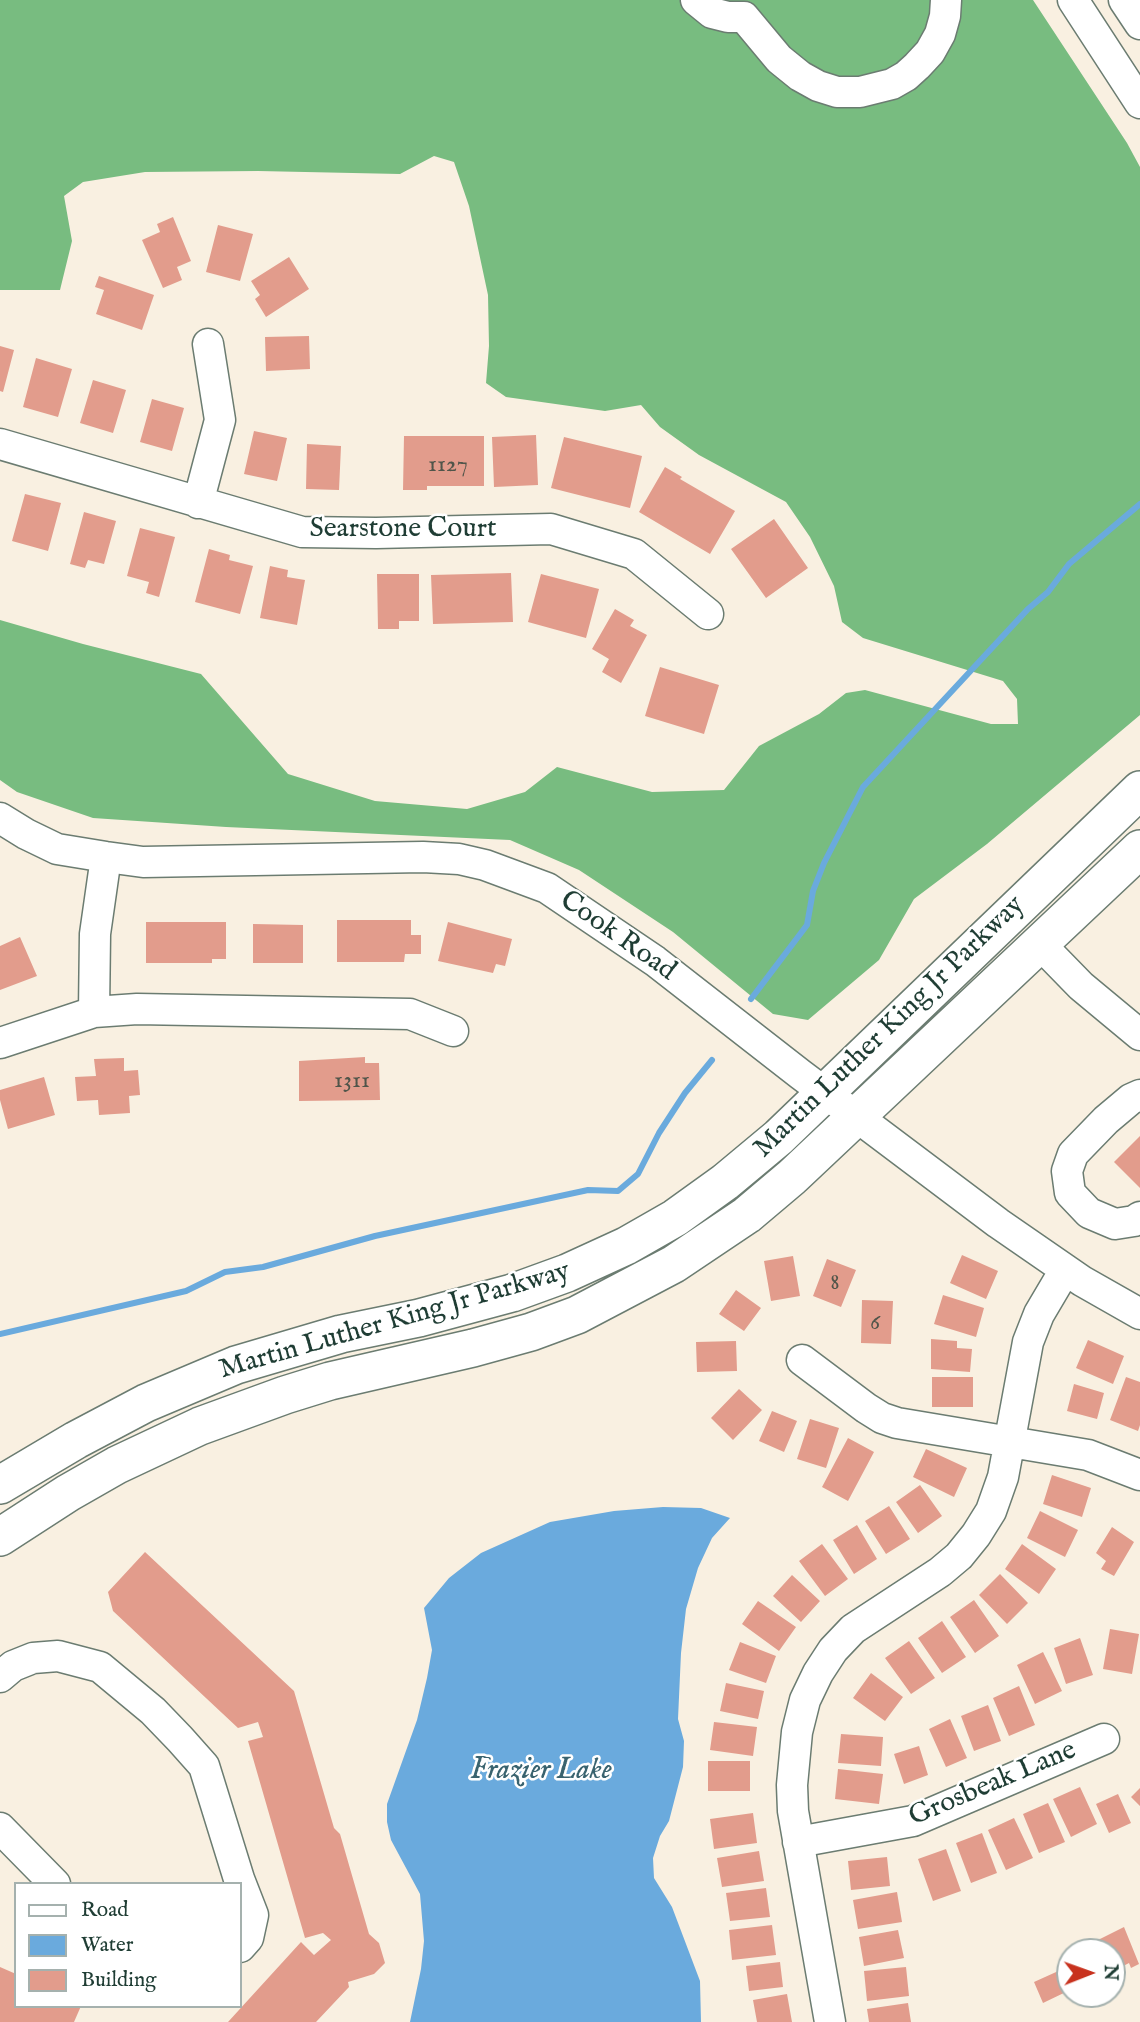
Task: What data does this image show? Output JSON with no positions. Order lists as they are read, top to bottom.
{
  "streets": {
    "main road": ["Martin Luther King Jr Parkway"],
    "street": ["Searstone Court", "Cook Road", "Grosbeak Lane"]
  },
  "crossings": [
    ["Cook Road", "Martin Luther King Jr Parkway"]
  ],
  "water": ["Frazier Lake"],
  "house_numbers": [
    "1127",
    "1311",
    "8",
    "6"
  ],
  "legend": ["Road", "Water", "Building"],
  "north": "right"
}
